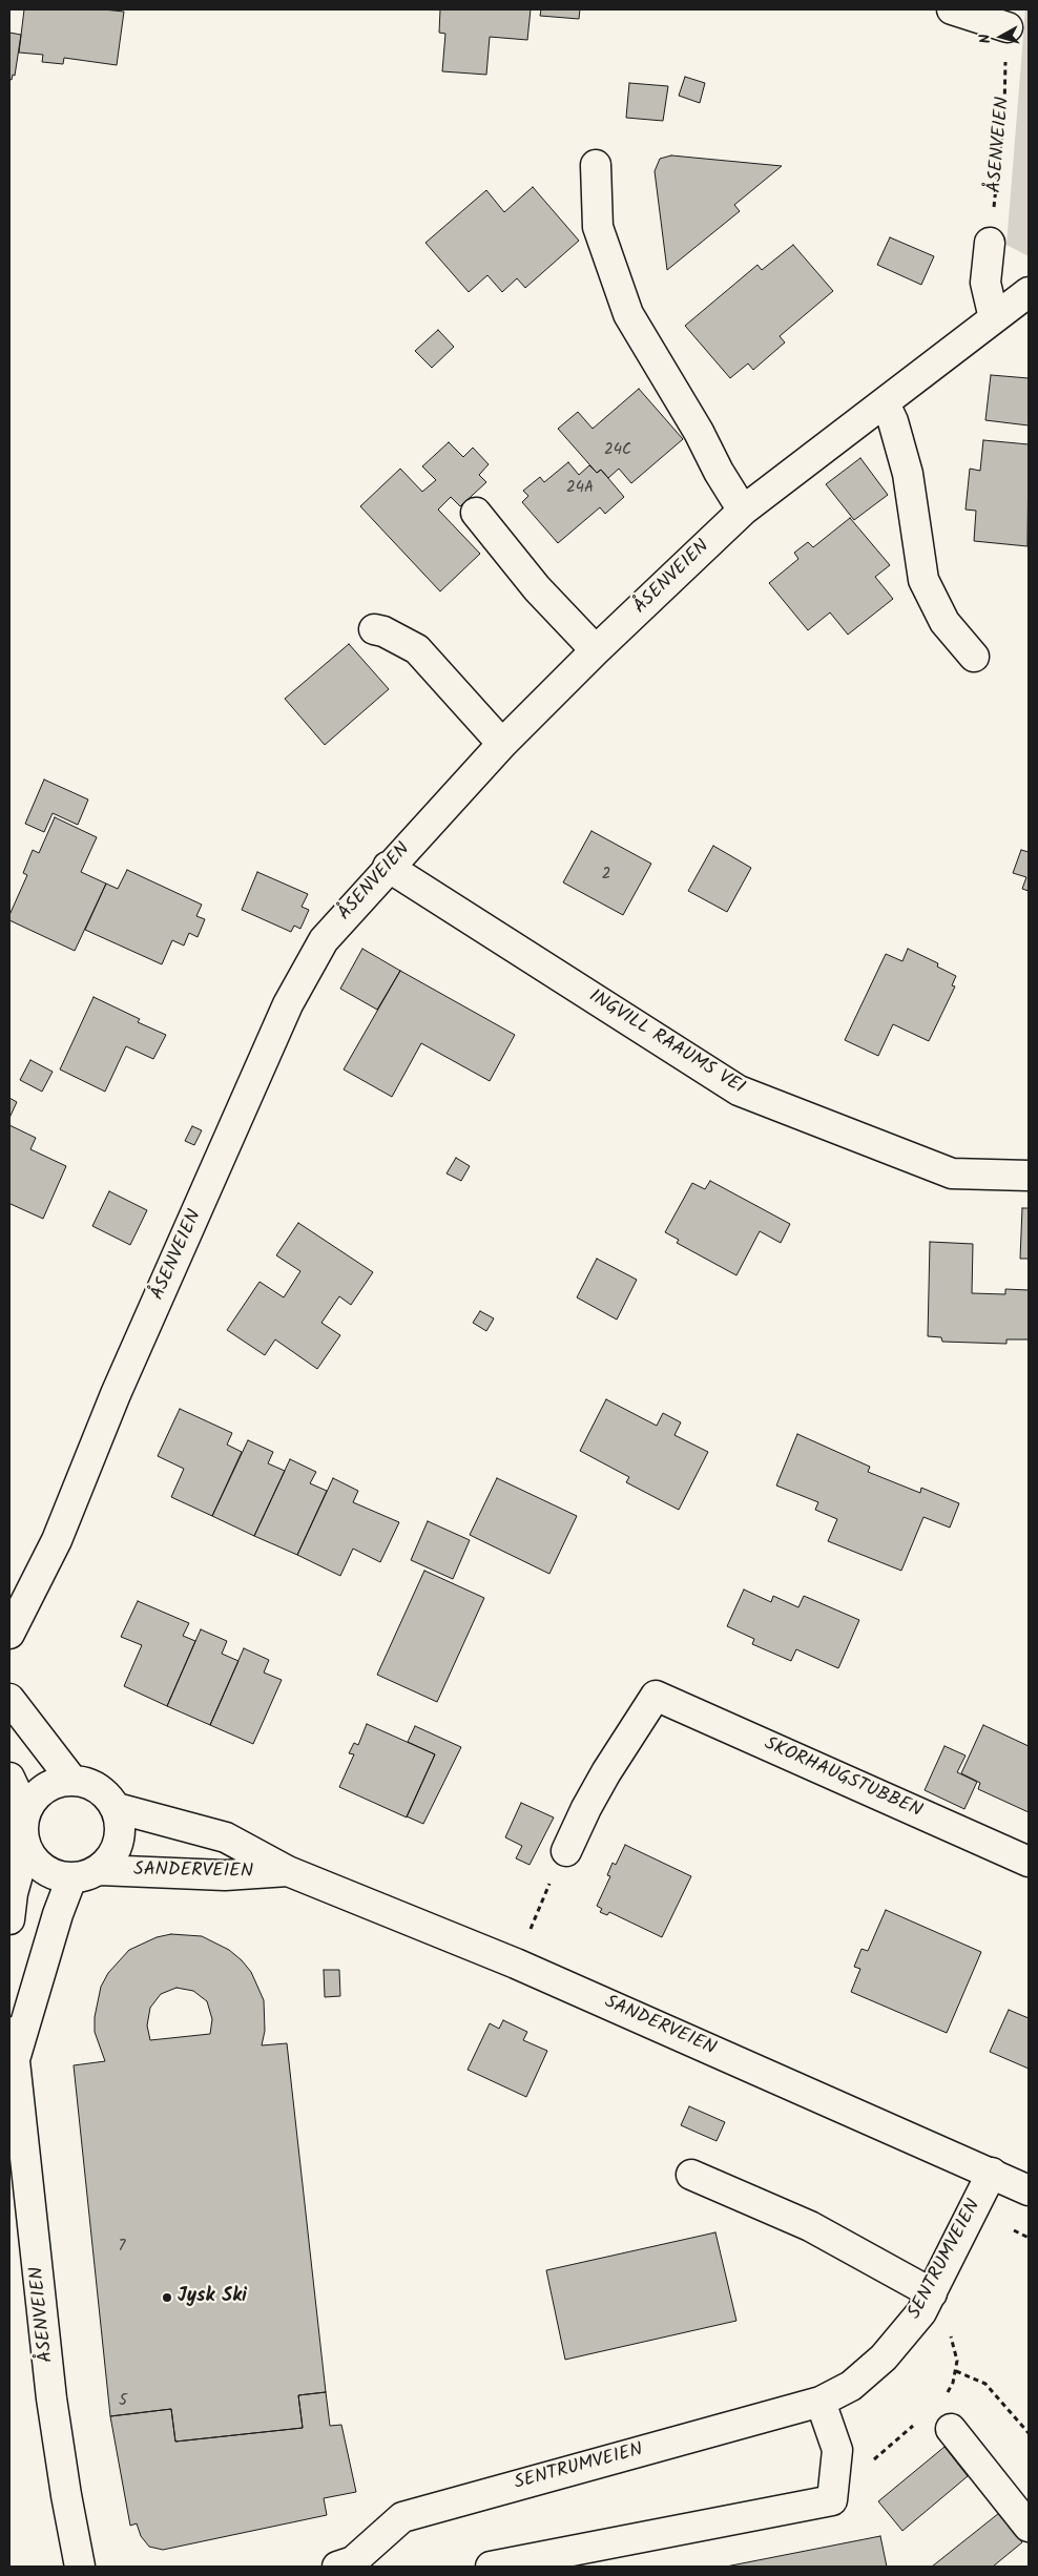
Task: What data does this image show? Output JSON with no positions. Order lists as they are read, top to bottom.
{
  "streets": {
    "street": [
      "ÅSENVEIEN",
      "INGVILL RAAUMS VEI",
      "SKORHAUGSTUBBEN",
      "SANDERVEIEN",
      "SENTRUMVEIEN"
    ]
  },
  "crossings": [
    ["ÅSENVEIEN", "INGVILL RAAUMS VEI"],
    ["ÅSENVEIEN", "SANDERVEIEN"],
    ["SANDERVEIEN", "SENTRUMVEIEN"]
  ],
  "places": ["Jysk Ski"],
  "house_numbers": [
    "24C",
    "24A",
    "2",
    "7",
    "5"
  ],
  "north": "left"
}
